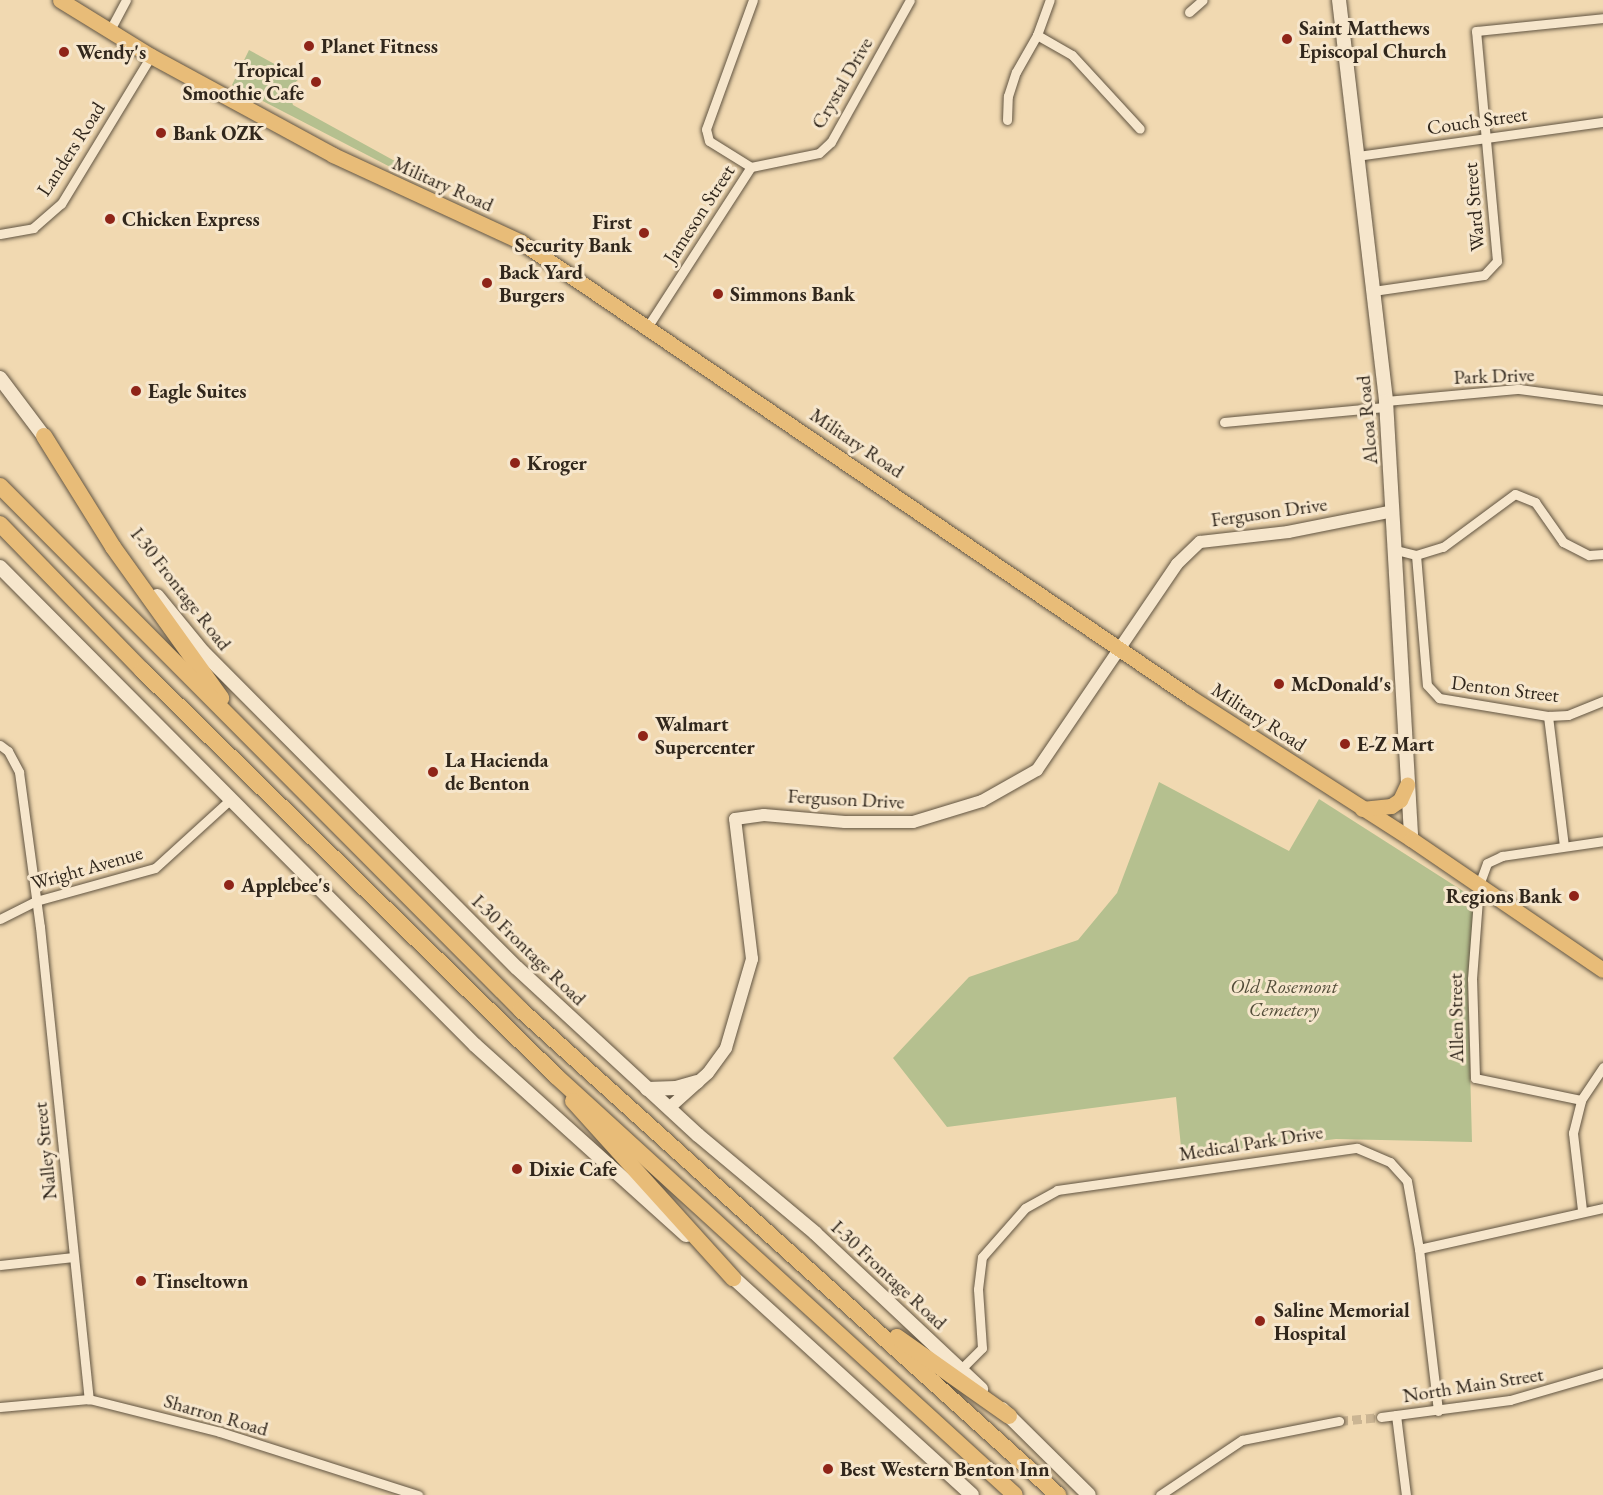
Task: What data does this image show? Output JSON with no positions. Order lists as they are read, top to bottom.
{
  "streets": {
    "main road": ["Military Road", "Alcoa Road", "I-30 Frontage Road"],
    "street": [
      "Crystal Drive",
      "Couch Street",
      "Landers Road",
      "Ward Street",
      "Jameson Street",
      "Park Drive",
      "Ferguson Drive",
      "Denton Street",
      "Wright Avenue",
      "Allen Street",
      "Medical Park Drive",
      "Nalley Street",
      "North Main Street",
      "Sharron Road"
    ]
  },
  "crossings": [
    ["Crystal Drive", "Jameson Street"],
    ["Couch Street", "Ward Street"],
    ["Couch Street", "Alcoa Road"],
    ["Landers Road", "Military Road"],
    ["Military Road", "Jameson Street"],
    ["Military Road", "Alcoa Road"],
    ["Military Road", "Ferguson Drive"],
    ["Military Road", "Allen Street"],
    ["Ward Street", "Alcoa Road"],
    ["Park Drive", "Alcoa Road"],
    ["Alcoa Road", "Ferguson Drive"],
    ["Ferguson Drive", "I-30 Frontage Road"],
    ["I-30 Frontage Road", "Medical Park Drive"],
    ["Wright Avenue", "Nalley Street"],
    ["Medical Park Drive", "North Main Street"],
    ["Nalley Street", "Sharron Road"]
  ],
  "parks": ["Old Rosemont Cemetery"],
  "places": [
    "Saint Matthews Episcopal Church",
    "Planet Fitness",
    "Wendy's",
    "Tropical Smoothie Cafe",
    "Bank OZK",
    "Chicken Express",
    "First Security Bank",
    "Back Yard Burgers",
    "Simmons Bank",
    "Eagle Suites",
    "Kroger",
    "McDonald's",
    "Walmart Supercenter",
    "E-Z Mart",
    "La Hacienda de Benton",
    "Applebee's",
    "Regions Bank",
    "Dixie Cafe",
    "Tinseltown",
    "Saline Memorial Hospital",
    "Best Western Benton Inn"
  ]
}
